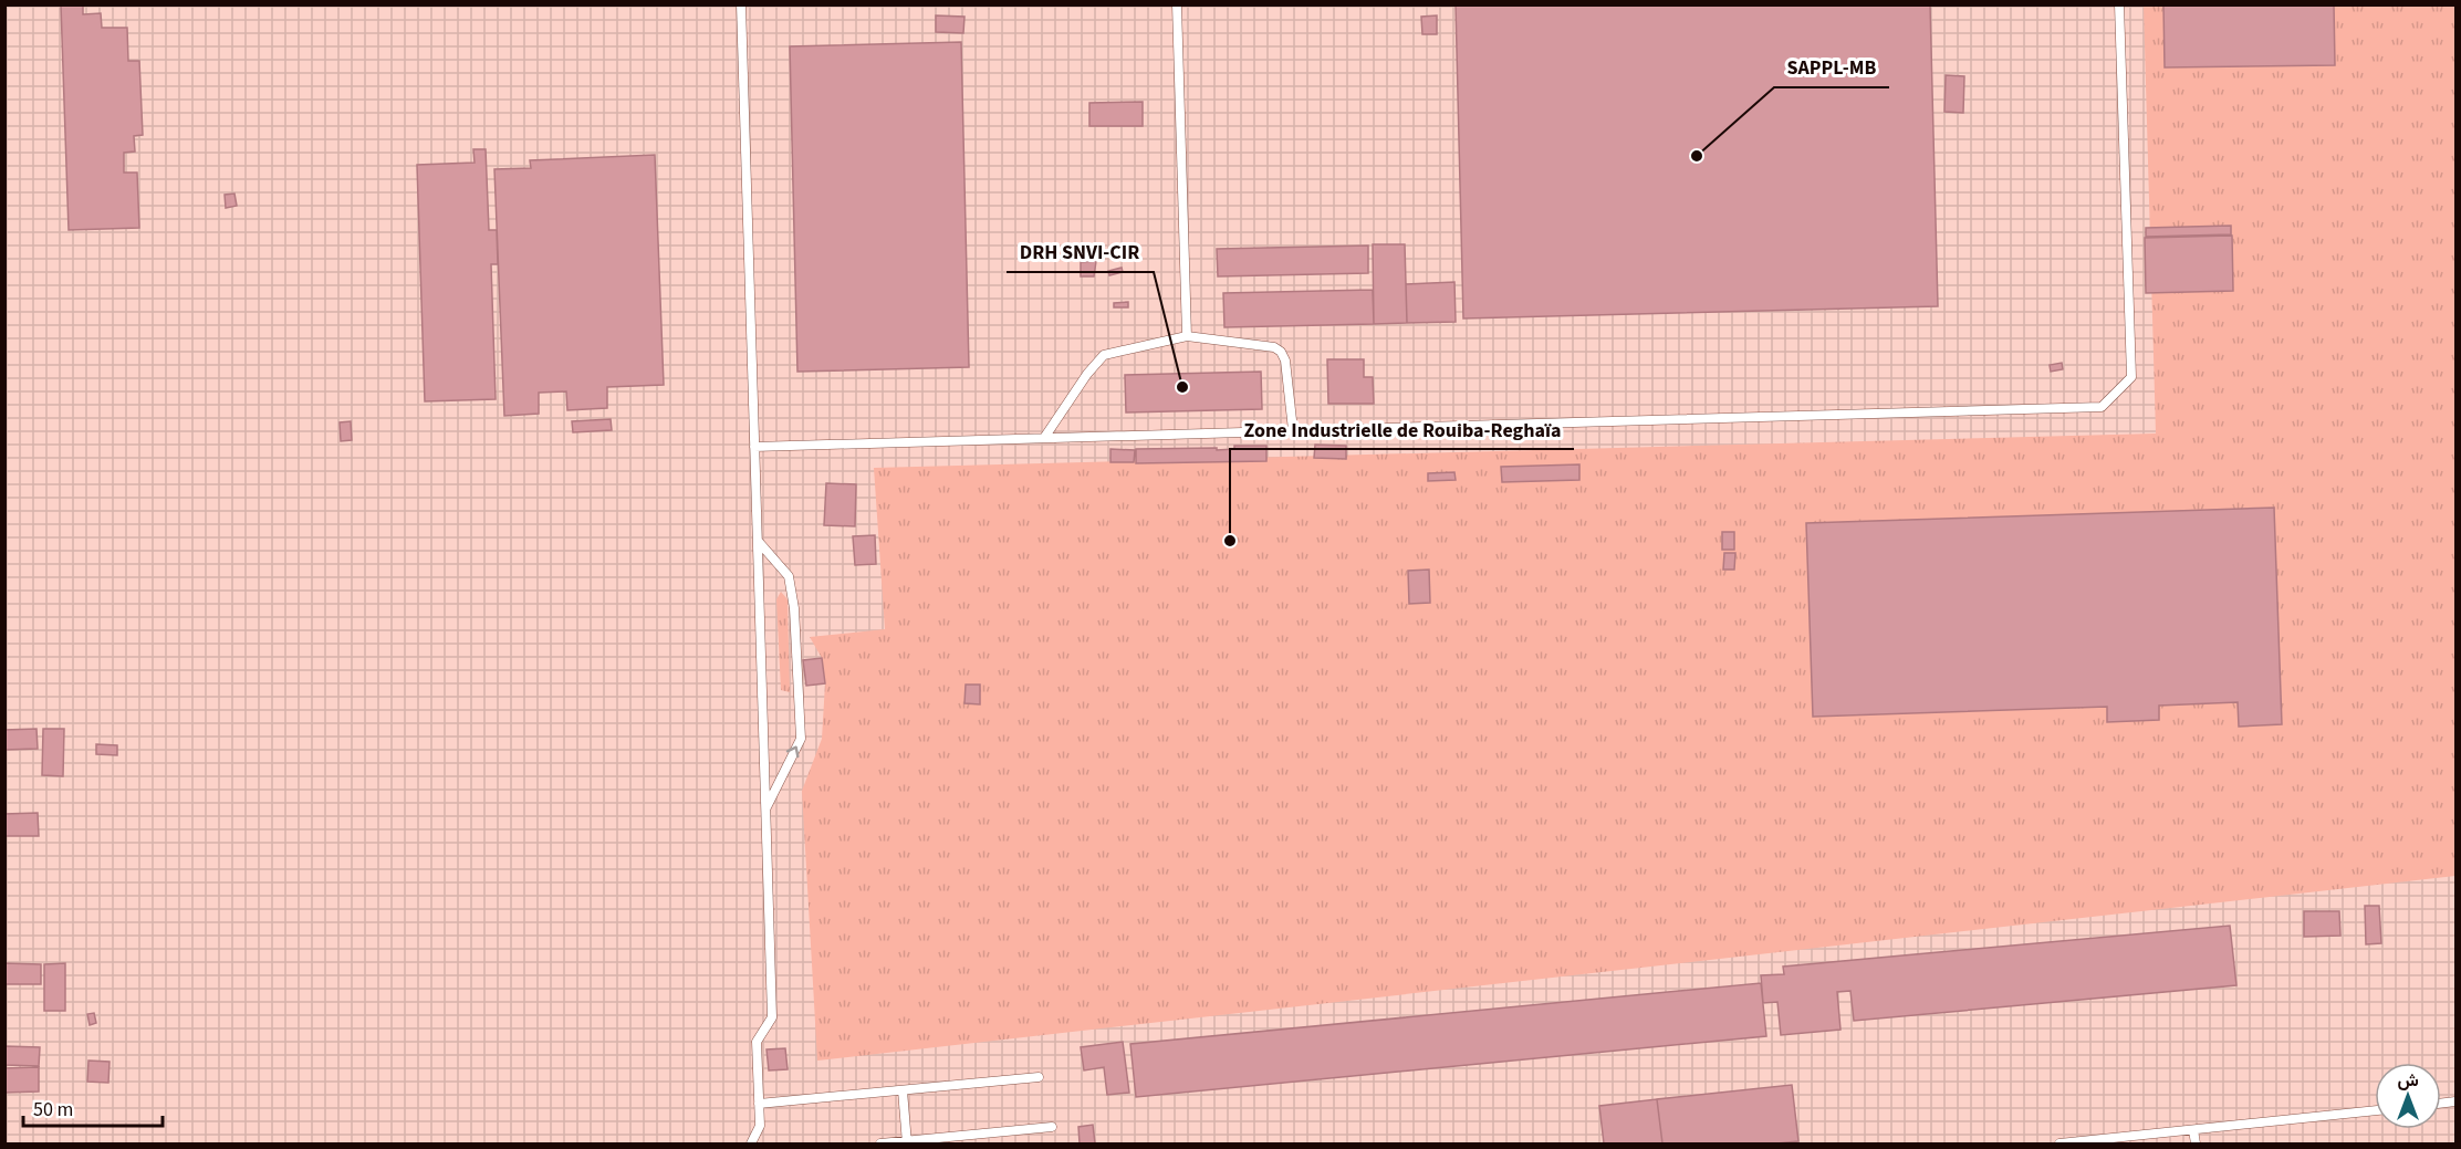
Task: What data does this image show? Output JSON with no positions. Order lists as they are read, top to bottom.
{
  "places": ["SAPPL-MB", "DRH SNVI-CIR", "Zone Industrielle de Rouiba-Reghaïa"],
  "scale_bar": "50 m",
  "north": "top"
}
